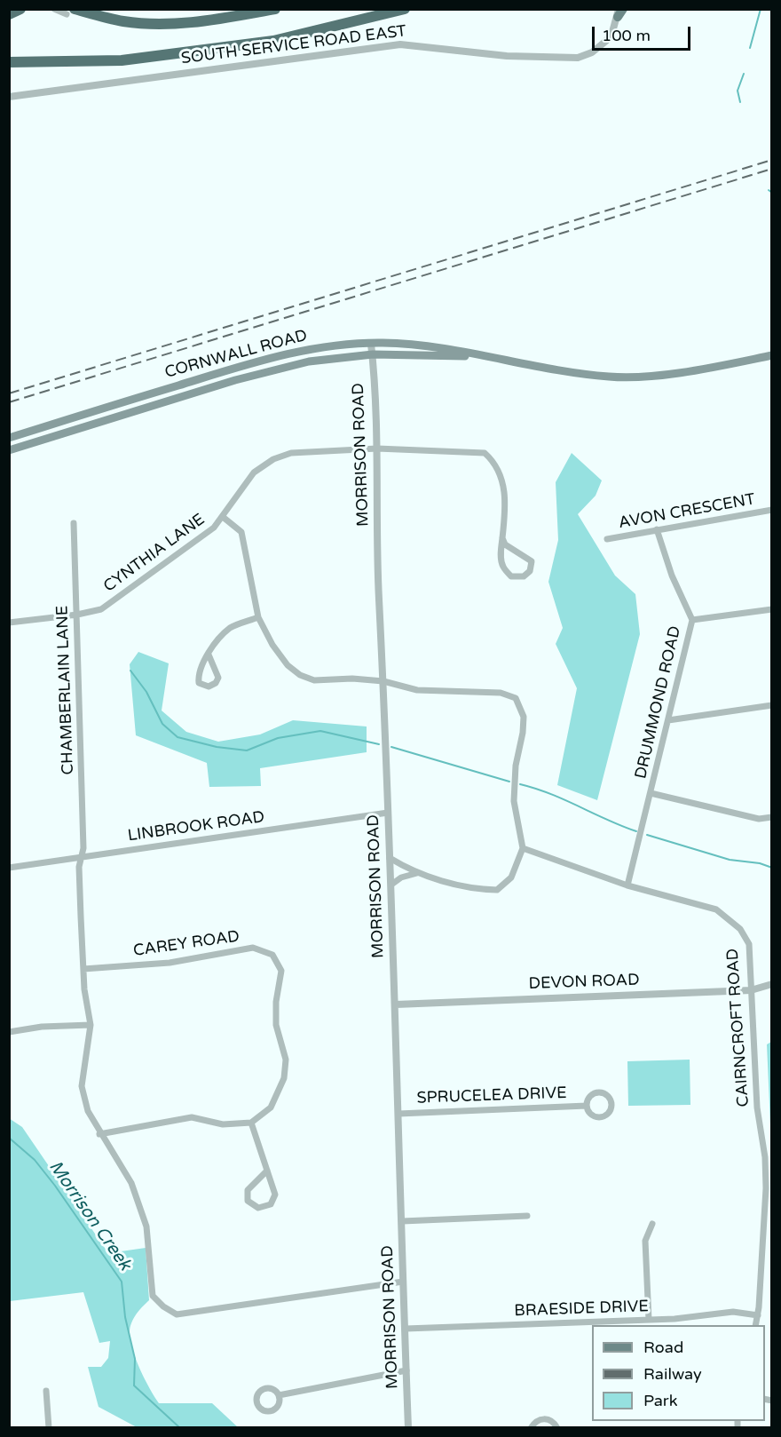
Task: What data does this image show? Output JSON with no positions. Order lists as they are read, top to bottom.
{
  "streets": {
    "main road": ["CORNWALL ROAD"],
    "street": [
      "SOUTH SERVICE ROAD EAST",
      "MORRISON ROAD",
      "AVON CRESCENT",
      "CYNTHIA LANE",
      "CHAMBERLAIN LANE",
      "DRUMMOND ROAD",
      "LINBROOK ROAD",
      "CAREY ROAD",
      "DEVON ROAD",
      "CAIRNCROFT ROAD",
      "SPRUCELEA DRIVE",
      "BRAESIDE DRIVE"
    ]
  },
  "crossings": [
    ["CORNWALL ROAD", "MORRISON ROAD"],
    ["MORRISON ROAD", "CYNTHIA LANE"],
    ["MORRISON ROAD", "CHAMBERLAIN LANE"],
    ["MORRISON ROAD", "LINBROOK ROAD"],
    ["MORRISON ROAD", "DEVON ROAD"],
    ["MORRISON ROAD", "SPRUCELEA DRIVE"],
    ["MORRISON ROAD", "BRAESIDE DRIVE"],
    ["AVON CRESCENT", "DRUMMOND ROAD"],
    ["CYNTHIA LANE", "CHAMBERLAIN LANE"],
    ["CHAMBERLAIN LANE", "LINBROOK ROAD"],
    ["CHAMBERLAIN LANE", "CAREY ROAD"],
    ["DRUMMOND ROAD", "CAIRNCROFT ROAD"],
    ["DEVON ROAD", "CAIRNCROFT ROAD"],
    ["CAIRNCROFT ROAD", "BRAESIDE DRIVE"]
  ],
  "water": ["Morrison Creek"],
  "legend": ["Road", "Railway", "Park"],
  "scale_bar": "100 m"
}
